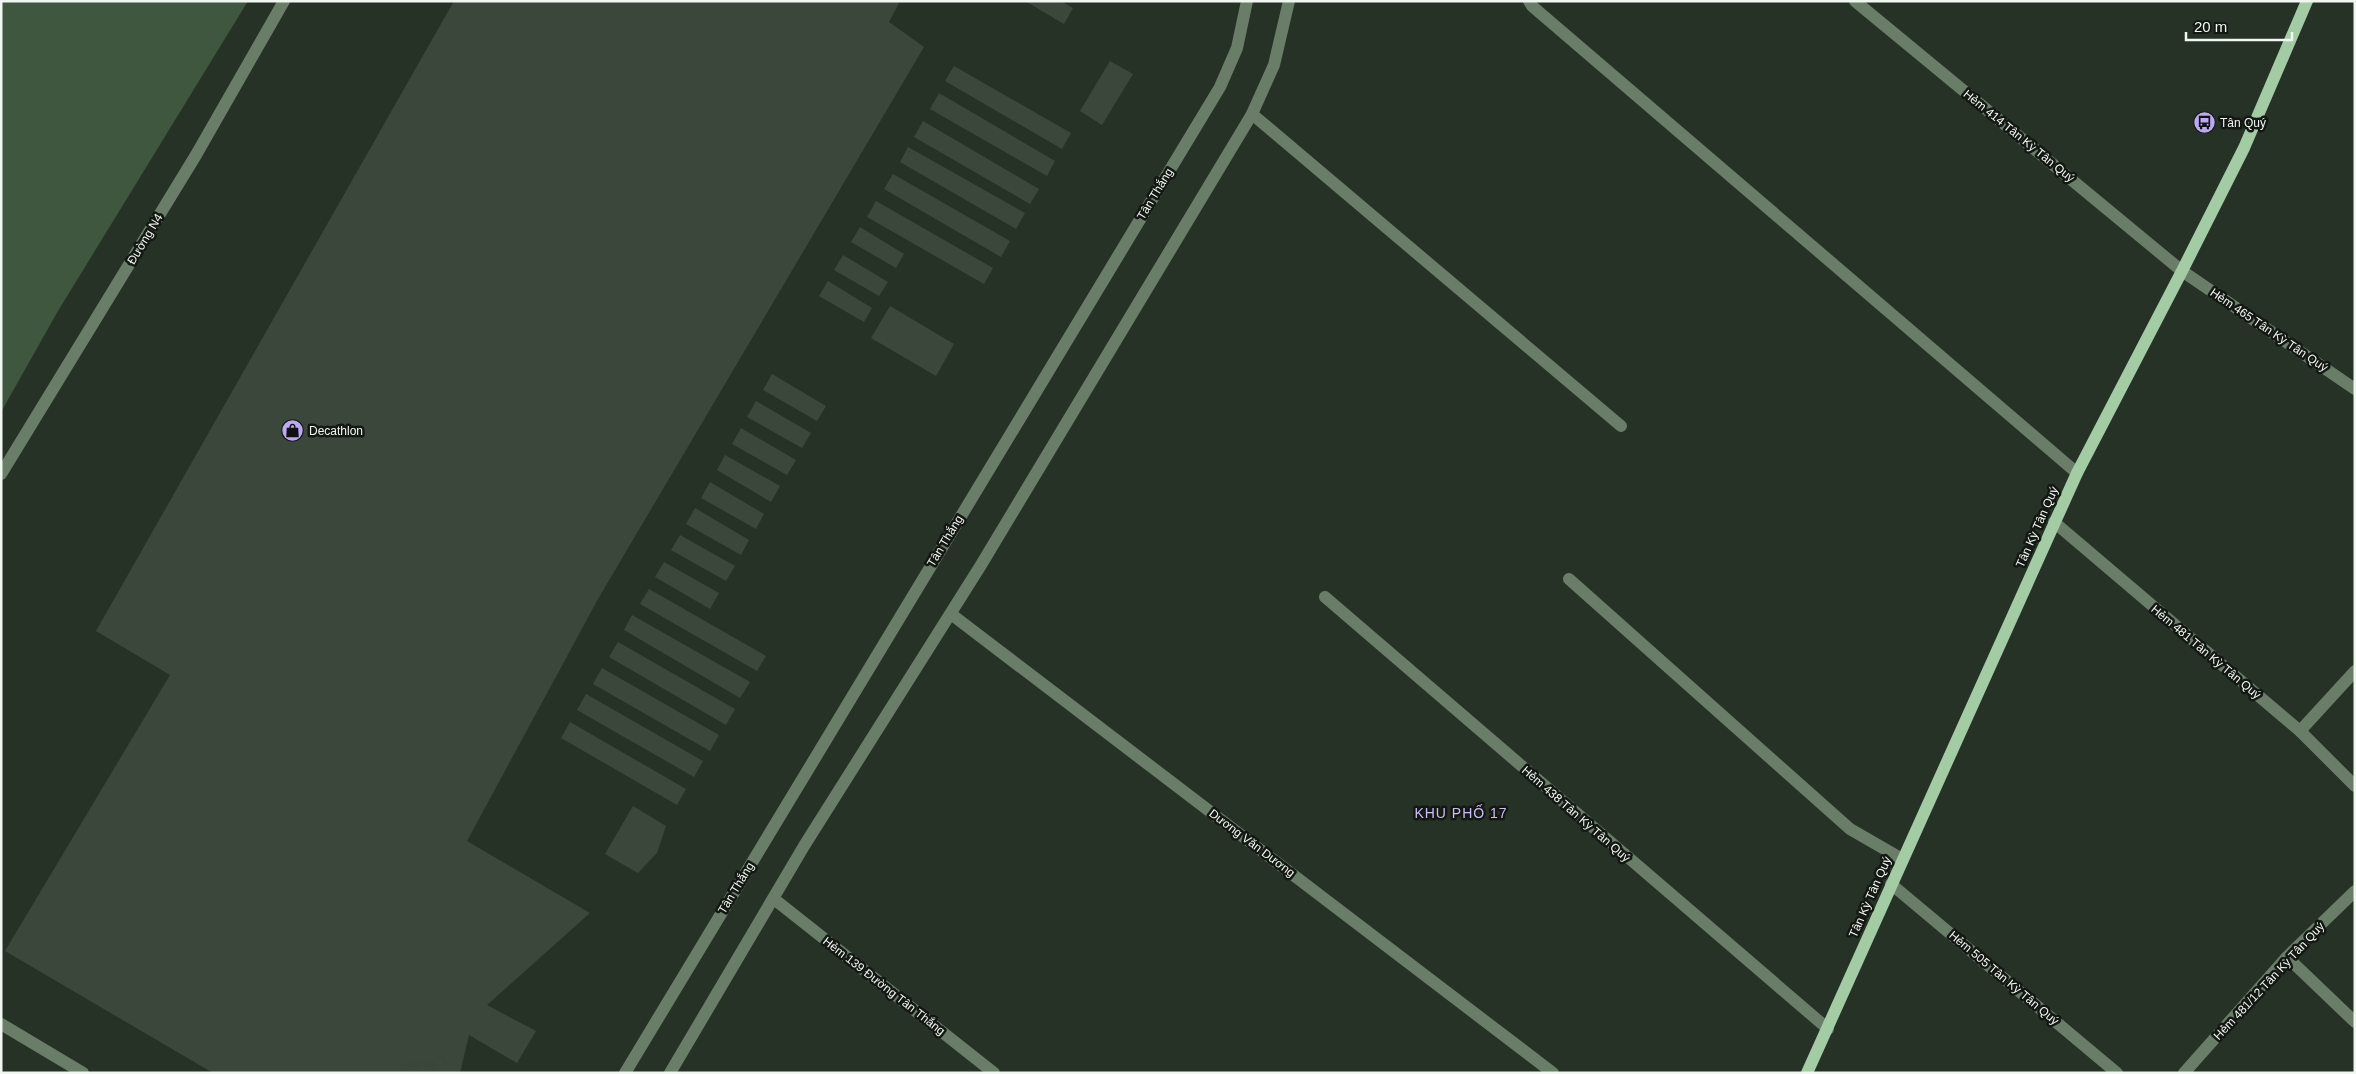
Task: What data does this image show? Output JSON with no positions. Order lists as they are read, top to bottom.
{
  "streets": {
    "main road": ["Tân Kỳ Tân Quý"],
    "street": [
      "Hẻm 414 Tân Kỳ Tân Quý",
      "Tân Thắng",
      "Đường N4",
      "Hẻm 465 Tân Kỳ Tân Quý",
      "Hẻm 481 Tân Kỳ Tân Quý",
      "Hẻm 438 Tân Kỳ Tân Quý",
      "Dương Văn Dương",
      "Hẻm 505 Tân Kỳ Tân Quý",
      "Hẻm 481/12 Tân Kỳ Tân Quý",
      "Hẻm 139 Đường Tân Thắng"
    ]
  },
  "crossings": [
    ["Hẻm 414 Tân Kỳ Tân Quý", "Hẻm 465 Tân Kỳ Tân Quý"],
    ["Hẻm 414 Tân Kỳ Tân Quý", "Tân Kỳ Tân Quý"],
    ["Hẻm 465 Tân Kỳ Tân Quý", "Tân Kỳ Tân Quý"],
    ["Tân Kỳ Tân Quý", "Hẻm 481 Tân Kỳ Tân Quý"],
    ["Tân Kỳ Tân Quý", "Hẻm 438 Tân Kỳ Tân Quý"],
    ["Tân Kỳ Tân Quý", "Hẻm 505 Tân Kỳ Tân Quý"]
  ],
  "districts": ["KHU PHỐ 17"],
  "places": {
    "bus stop": ["Tân Quý"],
    "shop": ["Decathlon"]
  },
  "scale_bar": "20 m"
}
